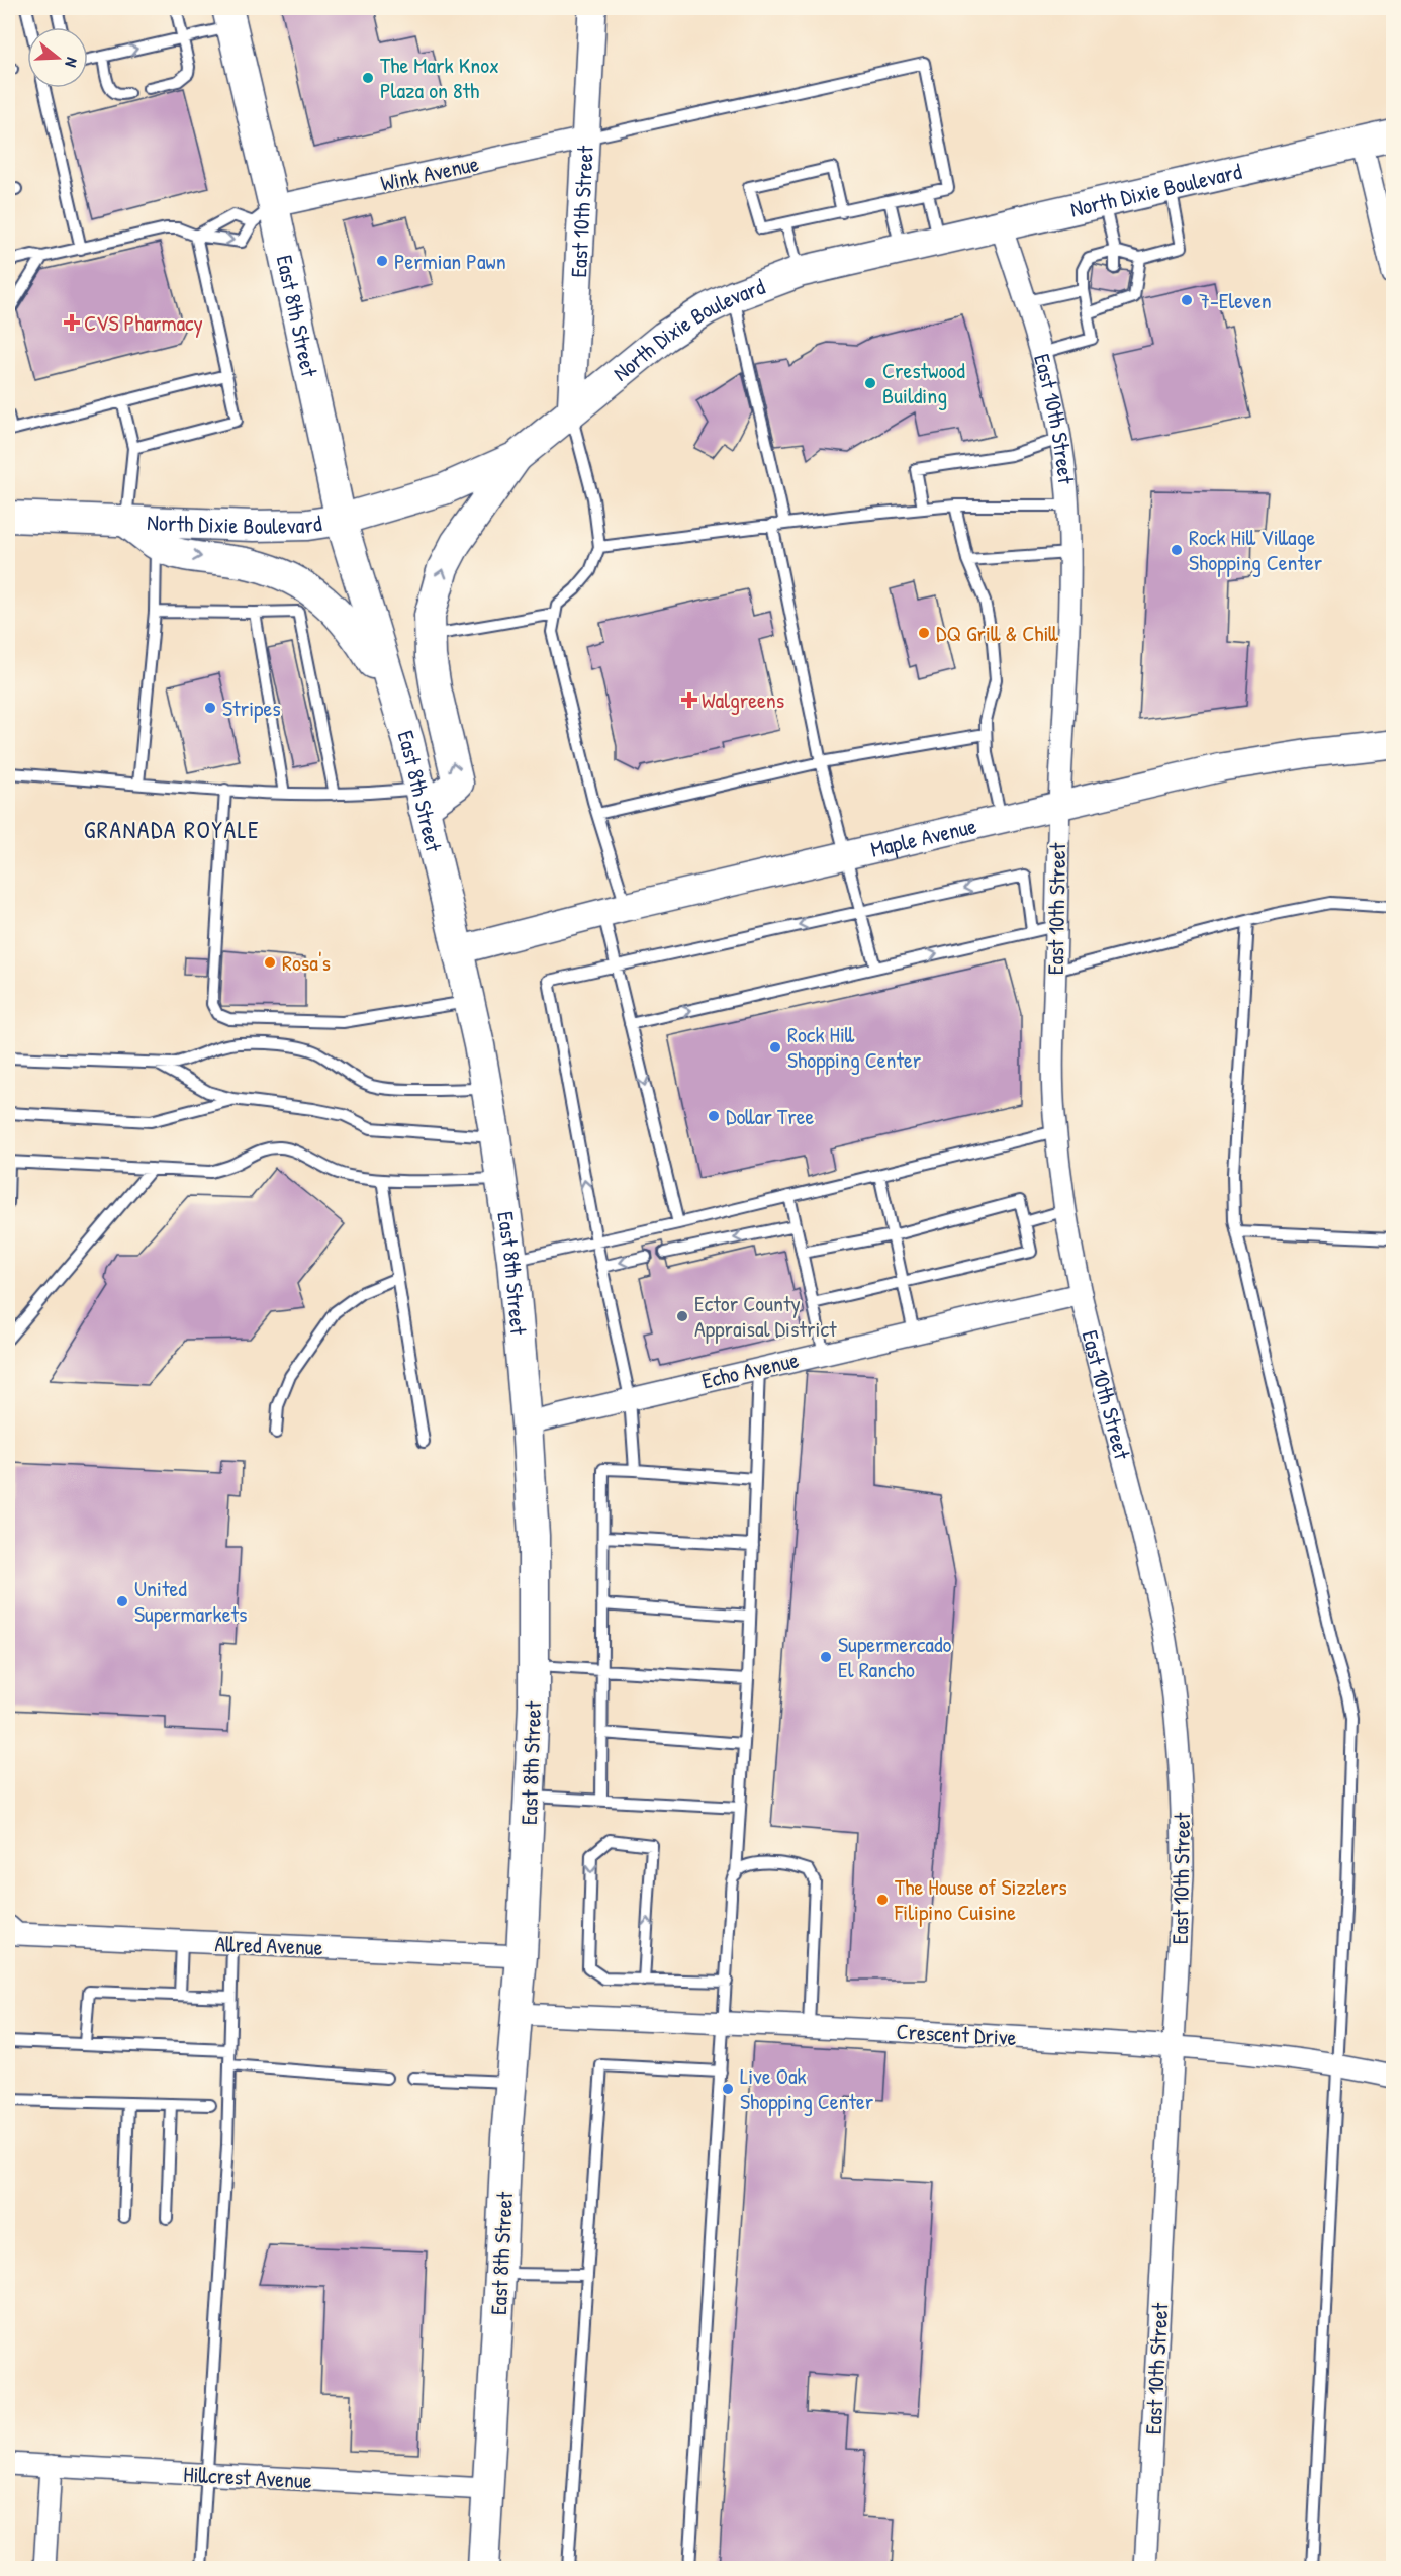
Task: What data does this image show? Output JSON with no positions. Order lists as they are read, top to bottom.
{
  "streets": {
    "main road": ["North Dixie Boulevard", "East 8th Street"],
    "street": [
      "Wink Avenue",
      "East 10th Street",
      "Maple Avenue",
      "Echo Avenue",
      "Allred Avenue",
      "Crescent Drive",
      "Hillcrest Avenue"
    ]
  },
  "crossings": [
    ["Wink Avenue", "East 10th Street"],
    ["Wink Avenue", "East 8th Street"],
    ["North Dixie Boulevard", "East 10th Street"],
    ["North Dixie Boulevard", "East 8th Street"],
    ["East 10th Street", "Maple Avenue"],
    ["East 10th Street", "Echo Avenue"],
    ["East 10th Street", "Crescent Drive"],
    ["East 8th Street", "Maple Avenue"],
    ["East 8th Street", "Echo Avenue"],
    ["East 8th Street", "Allred Avenue"],
    ["East 8th Street", "Crescent Drive"],
    ["East 8th Street", "Hillcrest Avenue"]
  ],
  "districts": ["GRANADA ROYALE"],
  "places": {
    "other": [
      "The Mark Knox Plaza on 8th",
      "Permian Pawn",
      "7-Eleven",
      "Crestwood Building",
      "Rock Hill Village Shopping Center",
      "DQ Grill & Chill",
      "Stripes",
      "Rosa's",
      "Rock Hill Shopping Center",
      "Dollar Tree",
      "Ector County Appraisal District",
      "United Supermarkets",
      "Supermercado El Rancho",
      "The House of Sizzlers Filipino Cuisine",
      "Live Oak Shopping Center"
    ],
    "health": ["CVS Pharmacy", "Walgreens"]
  },
  "north": "right"
}
